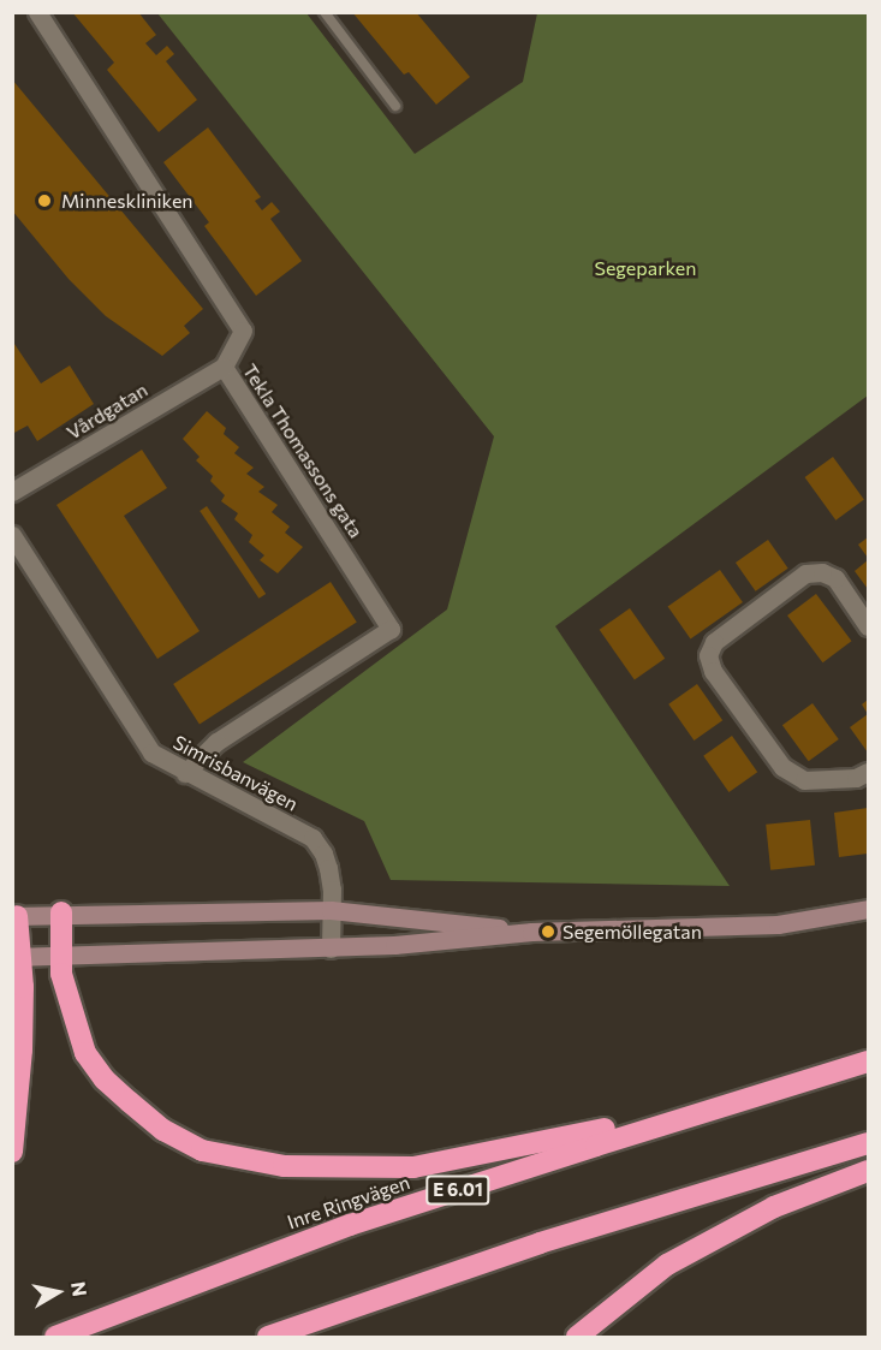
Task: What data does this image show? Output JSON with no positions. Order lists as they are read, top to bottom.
{
  "streets": {
    "highway": ["E 6.01", "Inre Ringvägen"],
    "street": ["Vårdgatan", "Tekla Thomassons gata", "Simrisbanvägen"]
  },
  "crossings": [
    ["Vårdgatan", "Tekla Thomassons gata"],
    ["Tekla Thomassons gata", "Simrisbanvägen"]
  ],
  "parks": ["Segeparken"],
  "places": ["Minneskliniken", "Segemöllegatan"],
  "north": "right"
}
